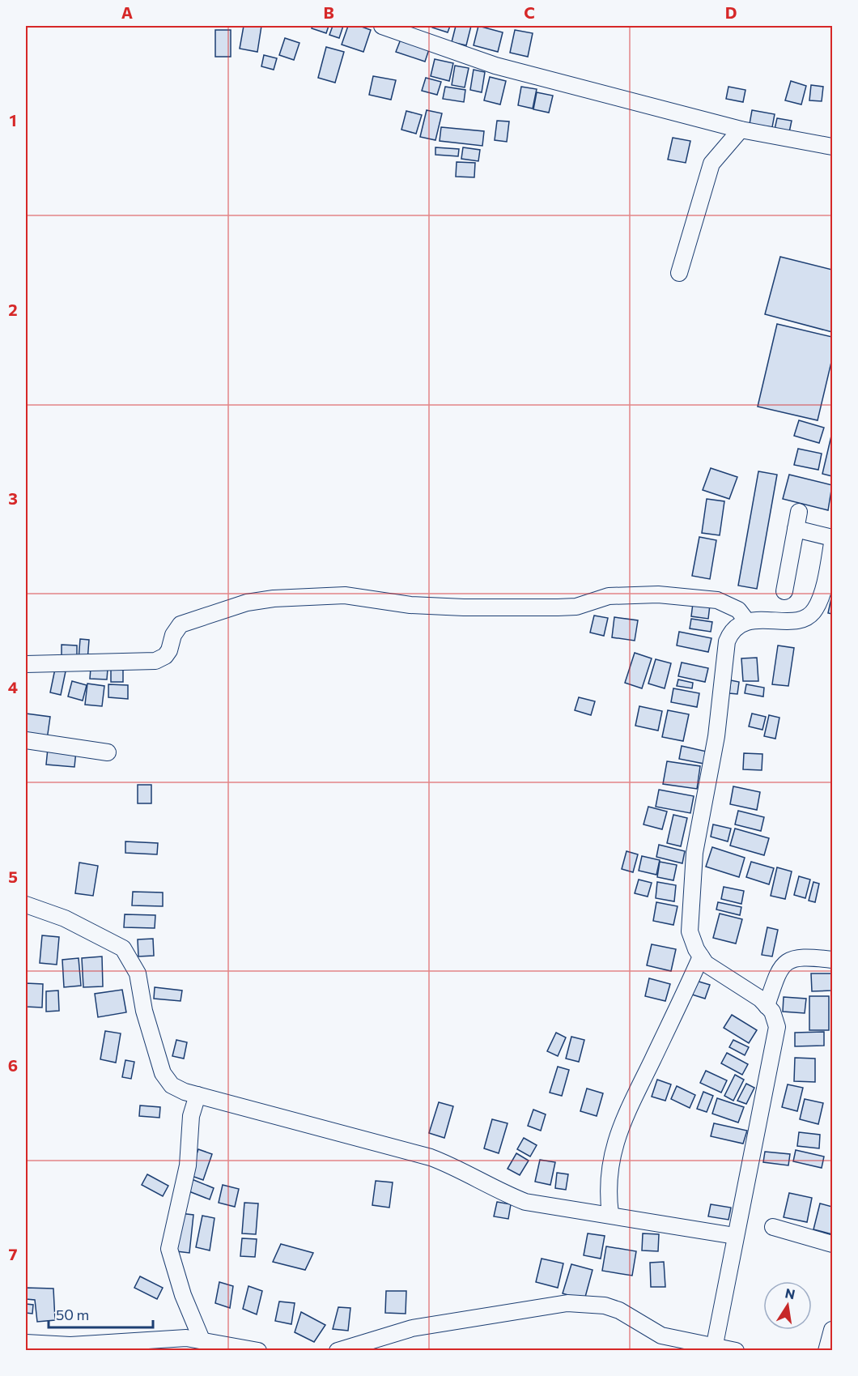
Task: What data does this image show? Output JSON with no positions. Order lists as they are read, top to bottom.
{
  "scale_bar": "50 m",
  "north": "top",
  "grid": {
    "columns": [
      "A",
      "B",
      "C",
      "D"
    ],
    "rows": [
      "1",
      "2",
      "3",
      "4",
      "5",
      "6",
      "7"
    ]
  }
}
